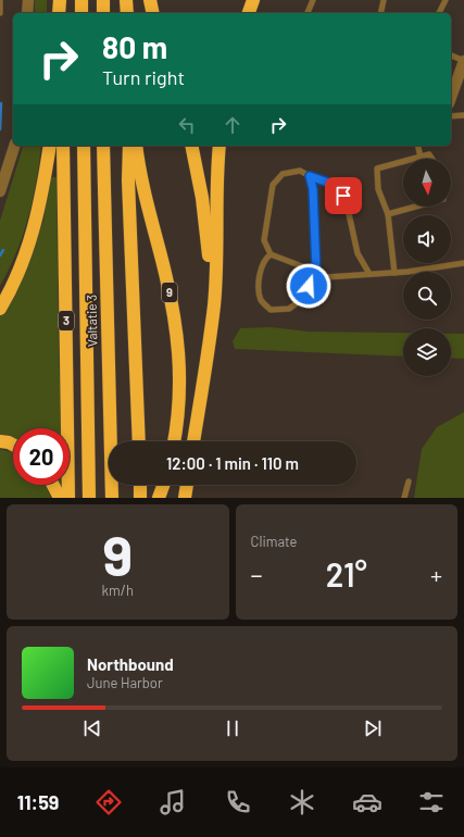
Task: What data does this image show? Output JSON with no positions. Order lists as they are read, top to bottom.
{
  "streets": {
    "highway": ["9", "3", "Valtatie 3"]
  },
  "north": "bottom",
  "page": {
    "turn": ["80 m", "Turn right"],
    "limit": "20",
    "trip": "12:00 · 1 min · 110 m",
    "tile": [
      ["9", "km/h"],
      "Climate"
    ],
    "heat": ["−", "21°", "+"],
    "song": ["Northbound", "June Harbor"],
    "tabs": "11:59"
  }
}
